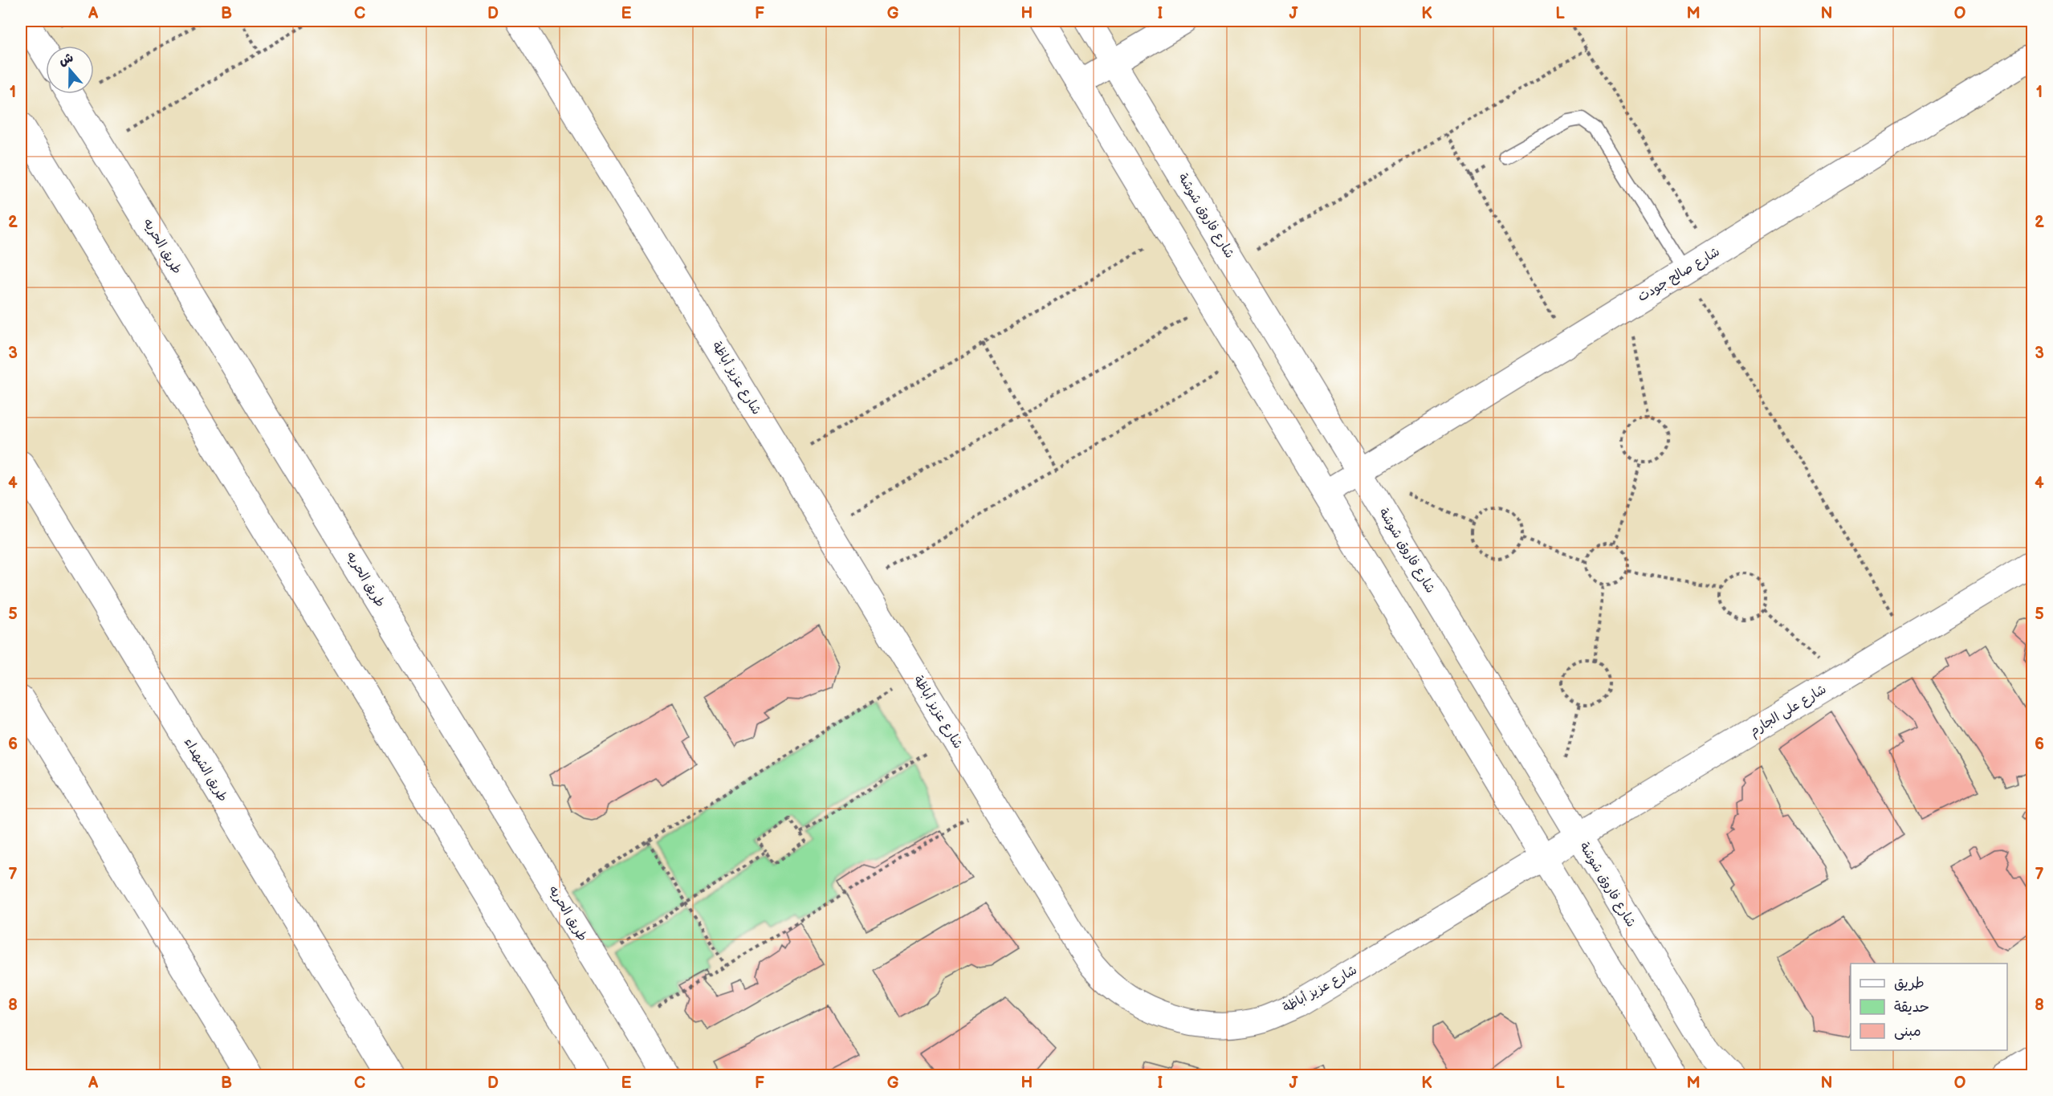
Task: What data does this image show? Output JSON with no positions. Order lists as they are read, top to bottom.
{
  "streets": {
    "street": [
      "شارع فاروق شوشة",
      "طريق الحريه",
      "شارع صالح جودت",
      "شارع عزيز أباظة",
      "شارع على الجارم",
      "طريق الشهداء"
    ]
  },
  "crossings": [
    ["شارع فاروق شوشة", "شارع صالح جودت"],
    ["شارع فاروق شوشة", "شارع على الجارم"],
    ["شارع عزيز أباظة", "شارع على الجارم"]
  ],
  "legend": ["طريق", "حديقة", "مبنى"],
  "north": "top",
  "grid": {
    "columns": [
      "A",
      "B",
      "C",
      "D",
      "E",
      "F",
      "G",
      "H",
      "I",
      "J",
      "K",
      "L",
      "M",
      "N",
      "O"
    ],
    "rows": [
      "1",
      "2",
      "3",
      "4",
      "5",
      "6",
      "7",
      "8"
    ]
  }
}
